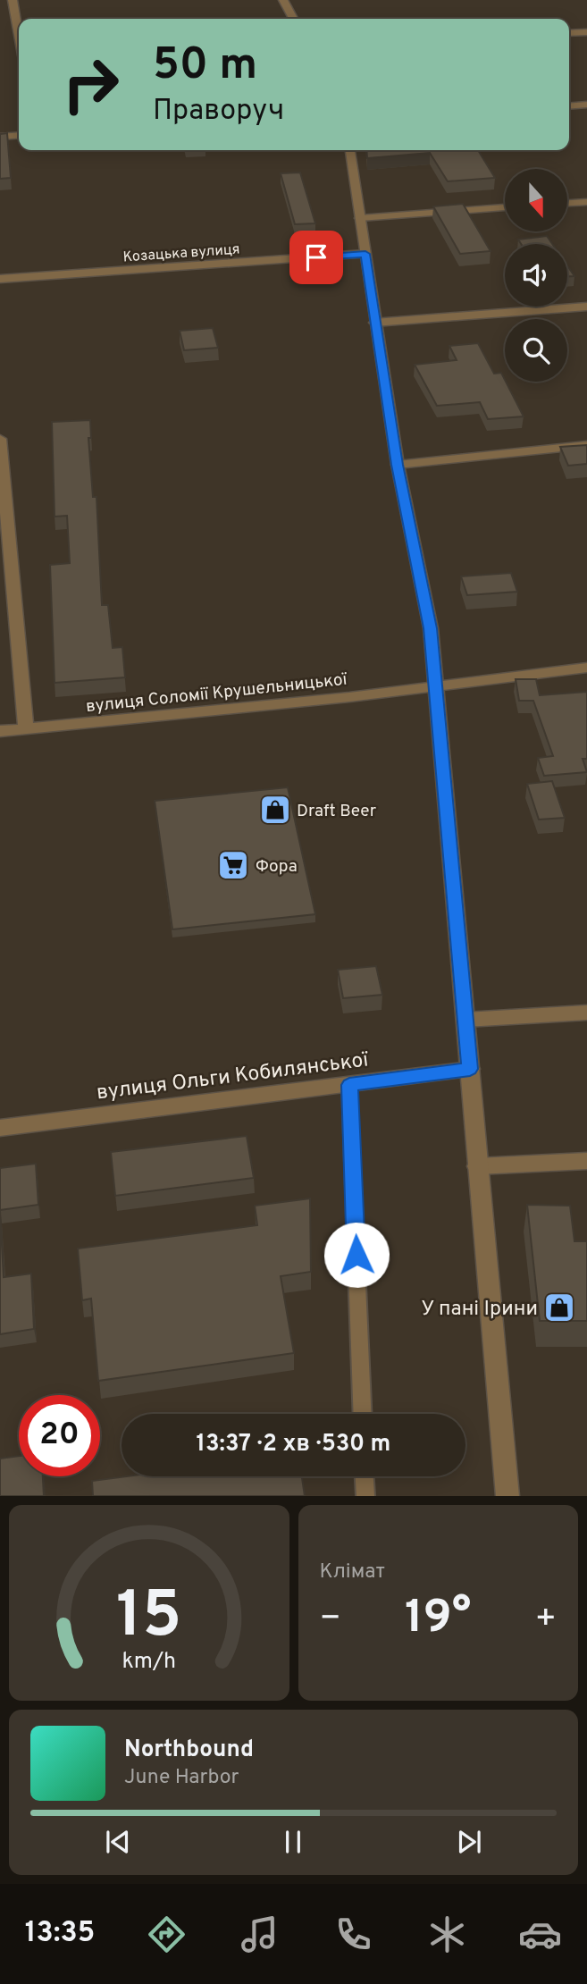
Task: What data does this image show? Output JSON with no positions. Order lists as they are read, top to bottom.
{
  "streets": {
    "street": ["Козацька вулиця", "вулиця Соломії Крушельницької", "вулиця Ольги Кобилянської"]
  },
  "places": {
    "shop": ["Draft Beer", "У пані Ірини"],
    "supermarket": ["Фора"]
  },
  "north": "bottom",
  "page": {
    "turn": ["50 m", "Праворуч"],
    "limit": "20",
    "trip": "13:37 · 2 хв · 530 m",
    "tile": "Клімат",
    "heat": ["−", "19°", "+"],
    "song": ["Northbound", "June Harbor"],
    "tabs": "13:35",
    "gauge": ["15", "km/h"]
  }
}
